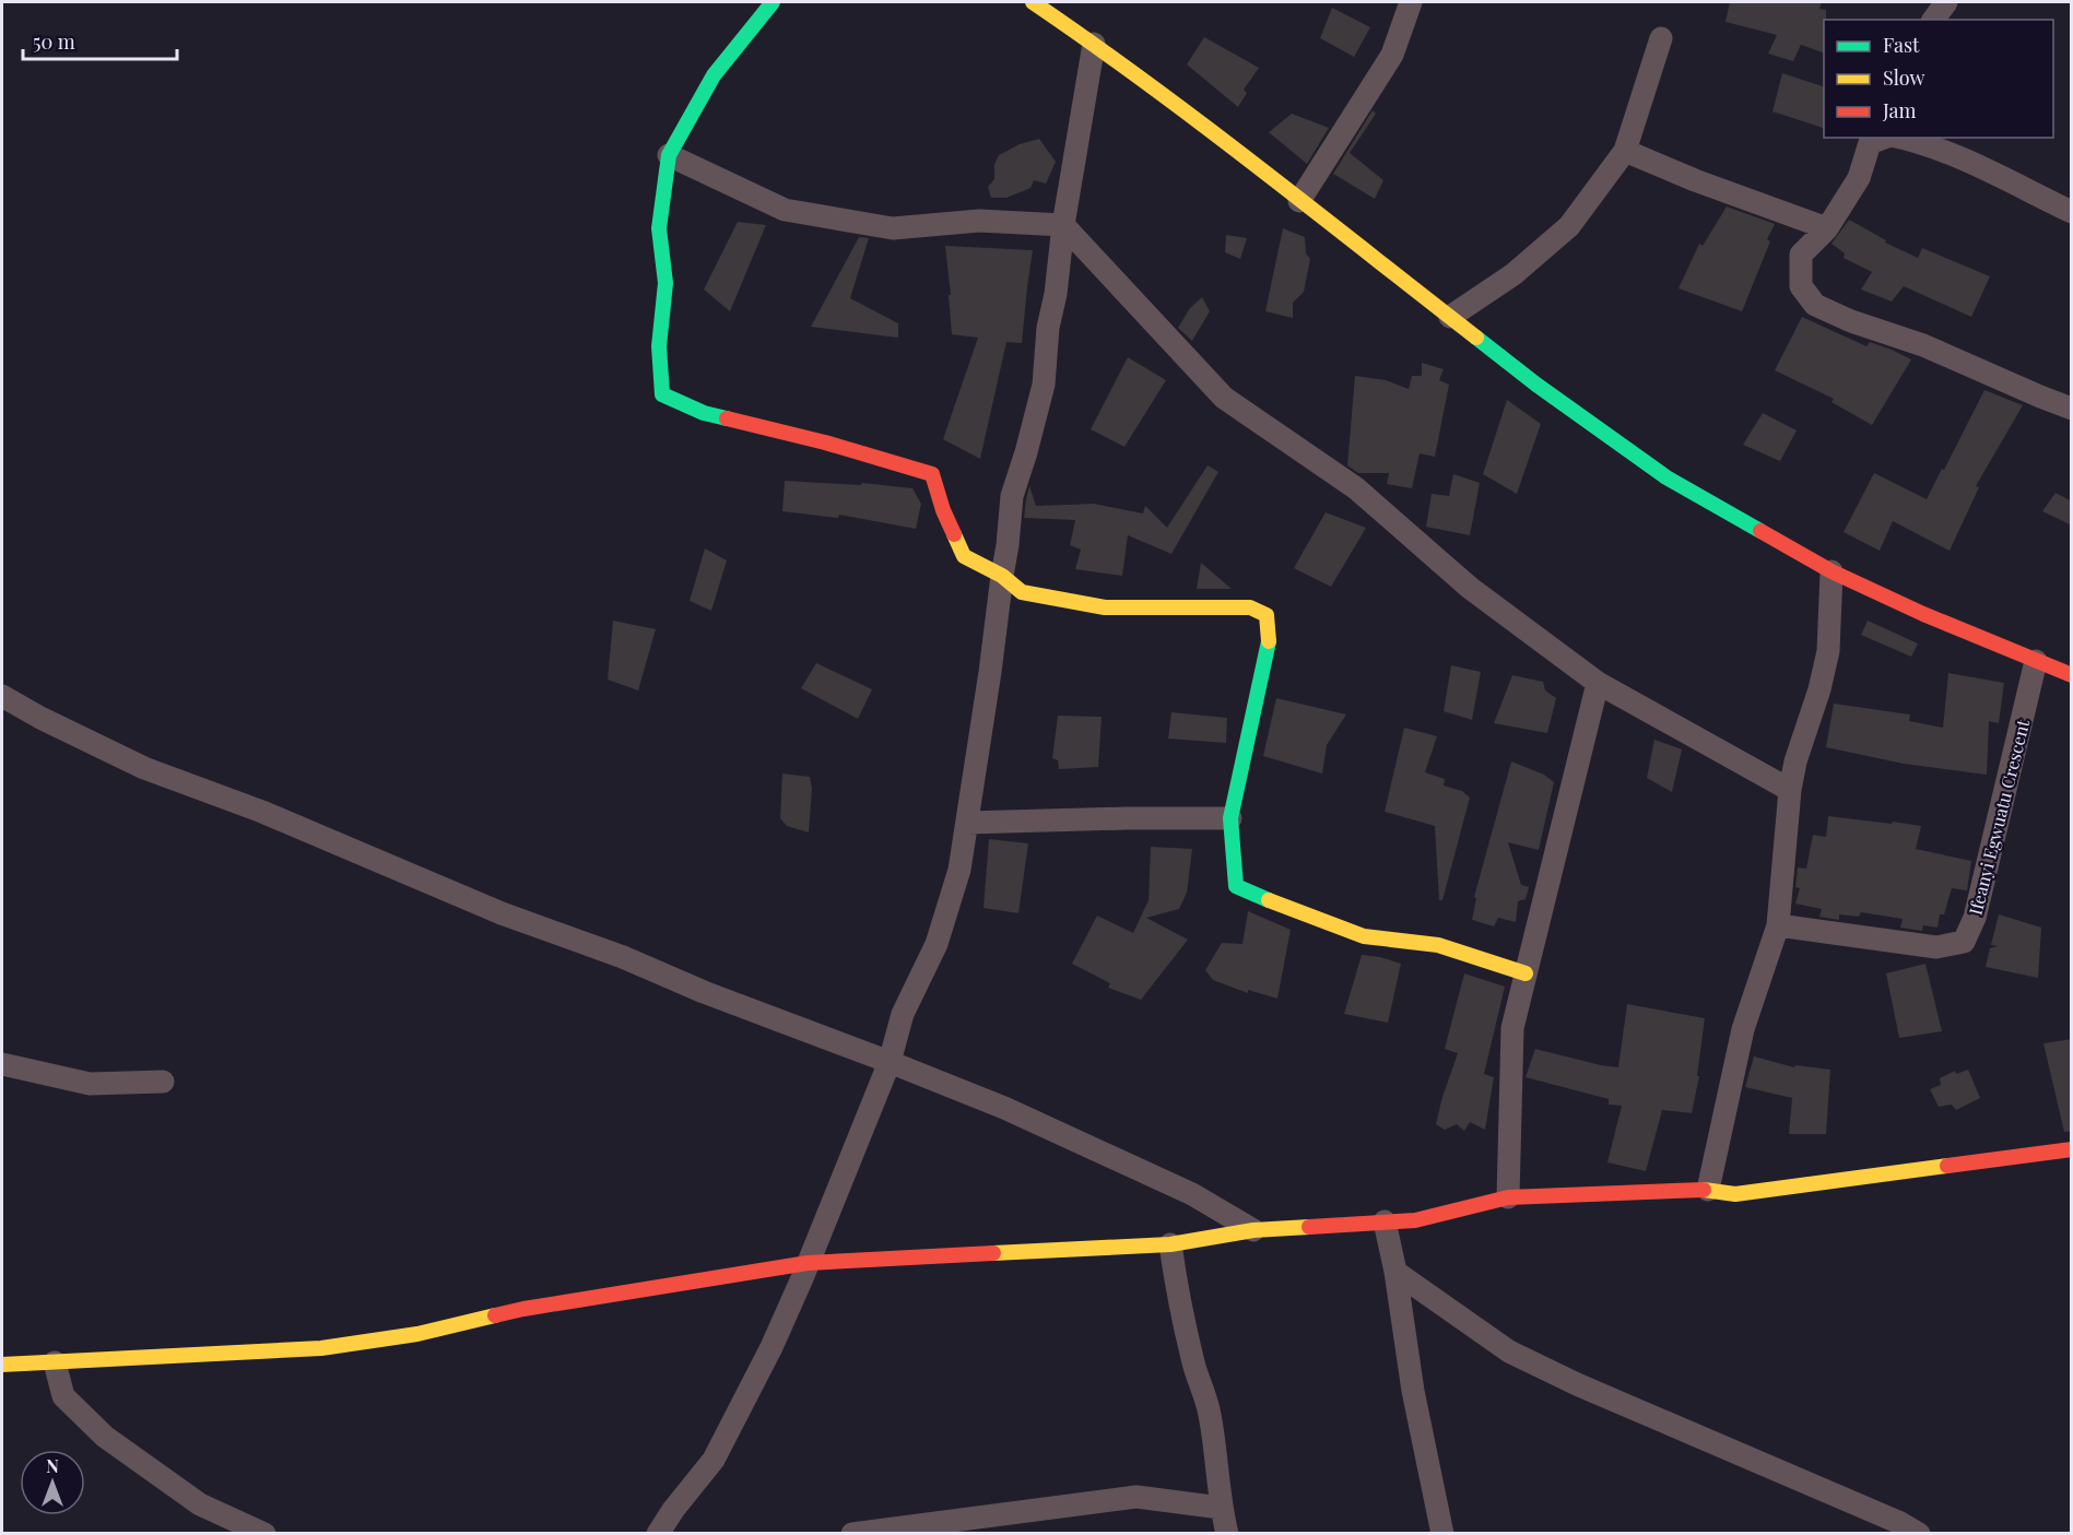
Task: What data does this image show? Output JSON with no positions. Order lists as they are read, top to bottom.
{
  "streets": {
    "street": ["Ifeanyi Egwuatu Crescent"]
  },
  "legend": ["Fast", "Slow", "Jam"],
  "scale_bar": "50 m",
  "north": "top"
}
